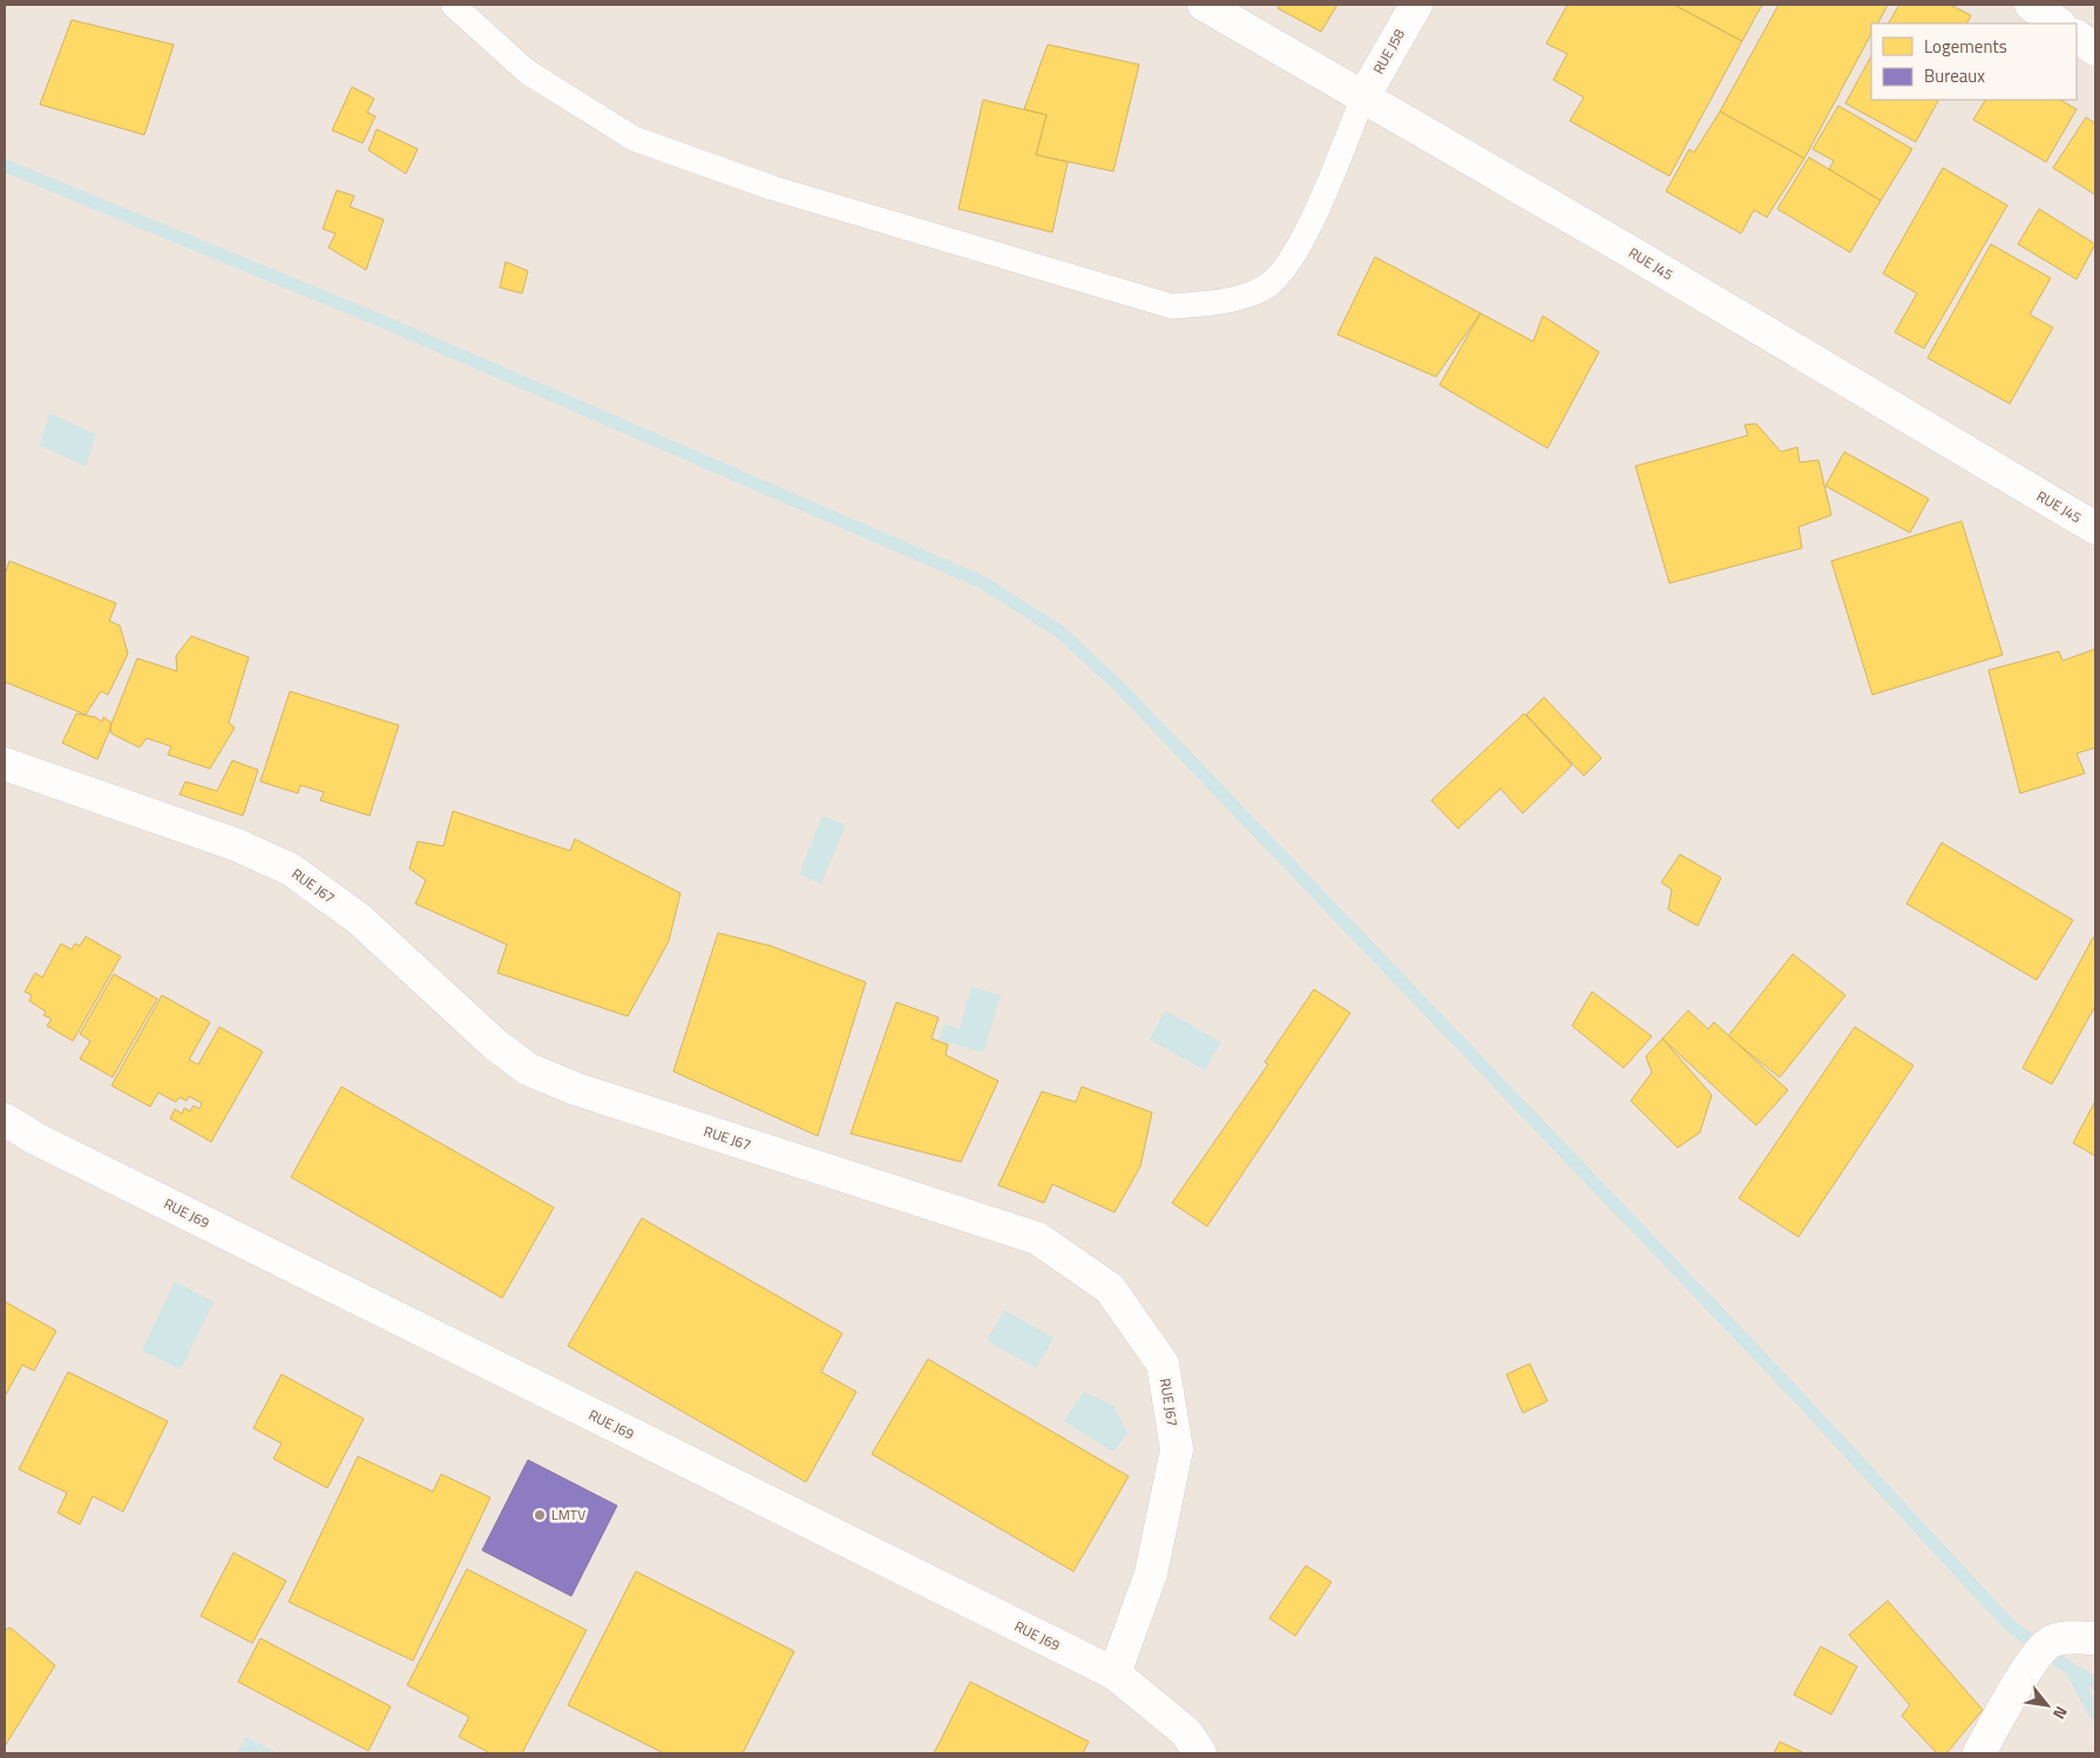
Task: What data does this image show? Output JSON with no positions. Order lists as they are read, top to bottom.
{
  "streets": {
    "street": [
      "RUE J58",
      "RUE J45",
      "RUE J67",
      "RUE J69"
    ]
  },
  "crossings": [
    ["RUE J58", "RUE J45"],
    ["RUE J67", "RUE J69"]
  ],
  "places": ["LMTV"],
  "legend": ["Logements", "Bureaux"],
  "north": "bottom right"
}
